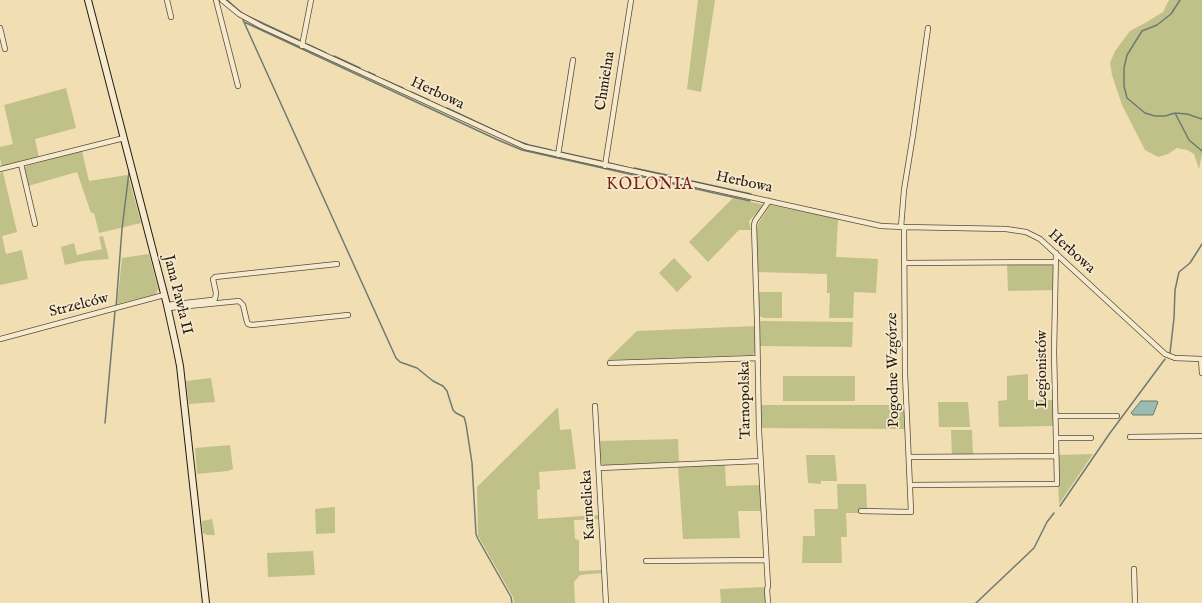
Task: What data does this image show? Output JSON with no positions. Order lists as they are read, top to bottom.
{
  "streets": {
    "street": [
      "Chmielna",
      "Herbowa",
      "Jana Pawła II",
      "Strzelców",
      "Legionistów",
      "Pogodne Wzgórze",
      "Tarnopolska",
      "Karmelicka"
    ]
  },
  "crossings": [
    ["Chmielna", "Herbowa"],
    ["Herbowa", "Legionistów"],
    ["Herbowa", "Pogodne Wzgórze"],
    ["Herbowa", "Tarnopolska"],
    ["Jana Pawła II", "Strzelców"],
    ["Legionistów", "Pogodne Wzgórze"]
  ],
  "districts": ["KOLONIA"]
}
